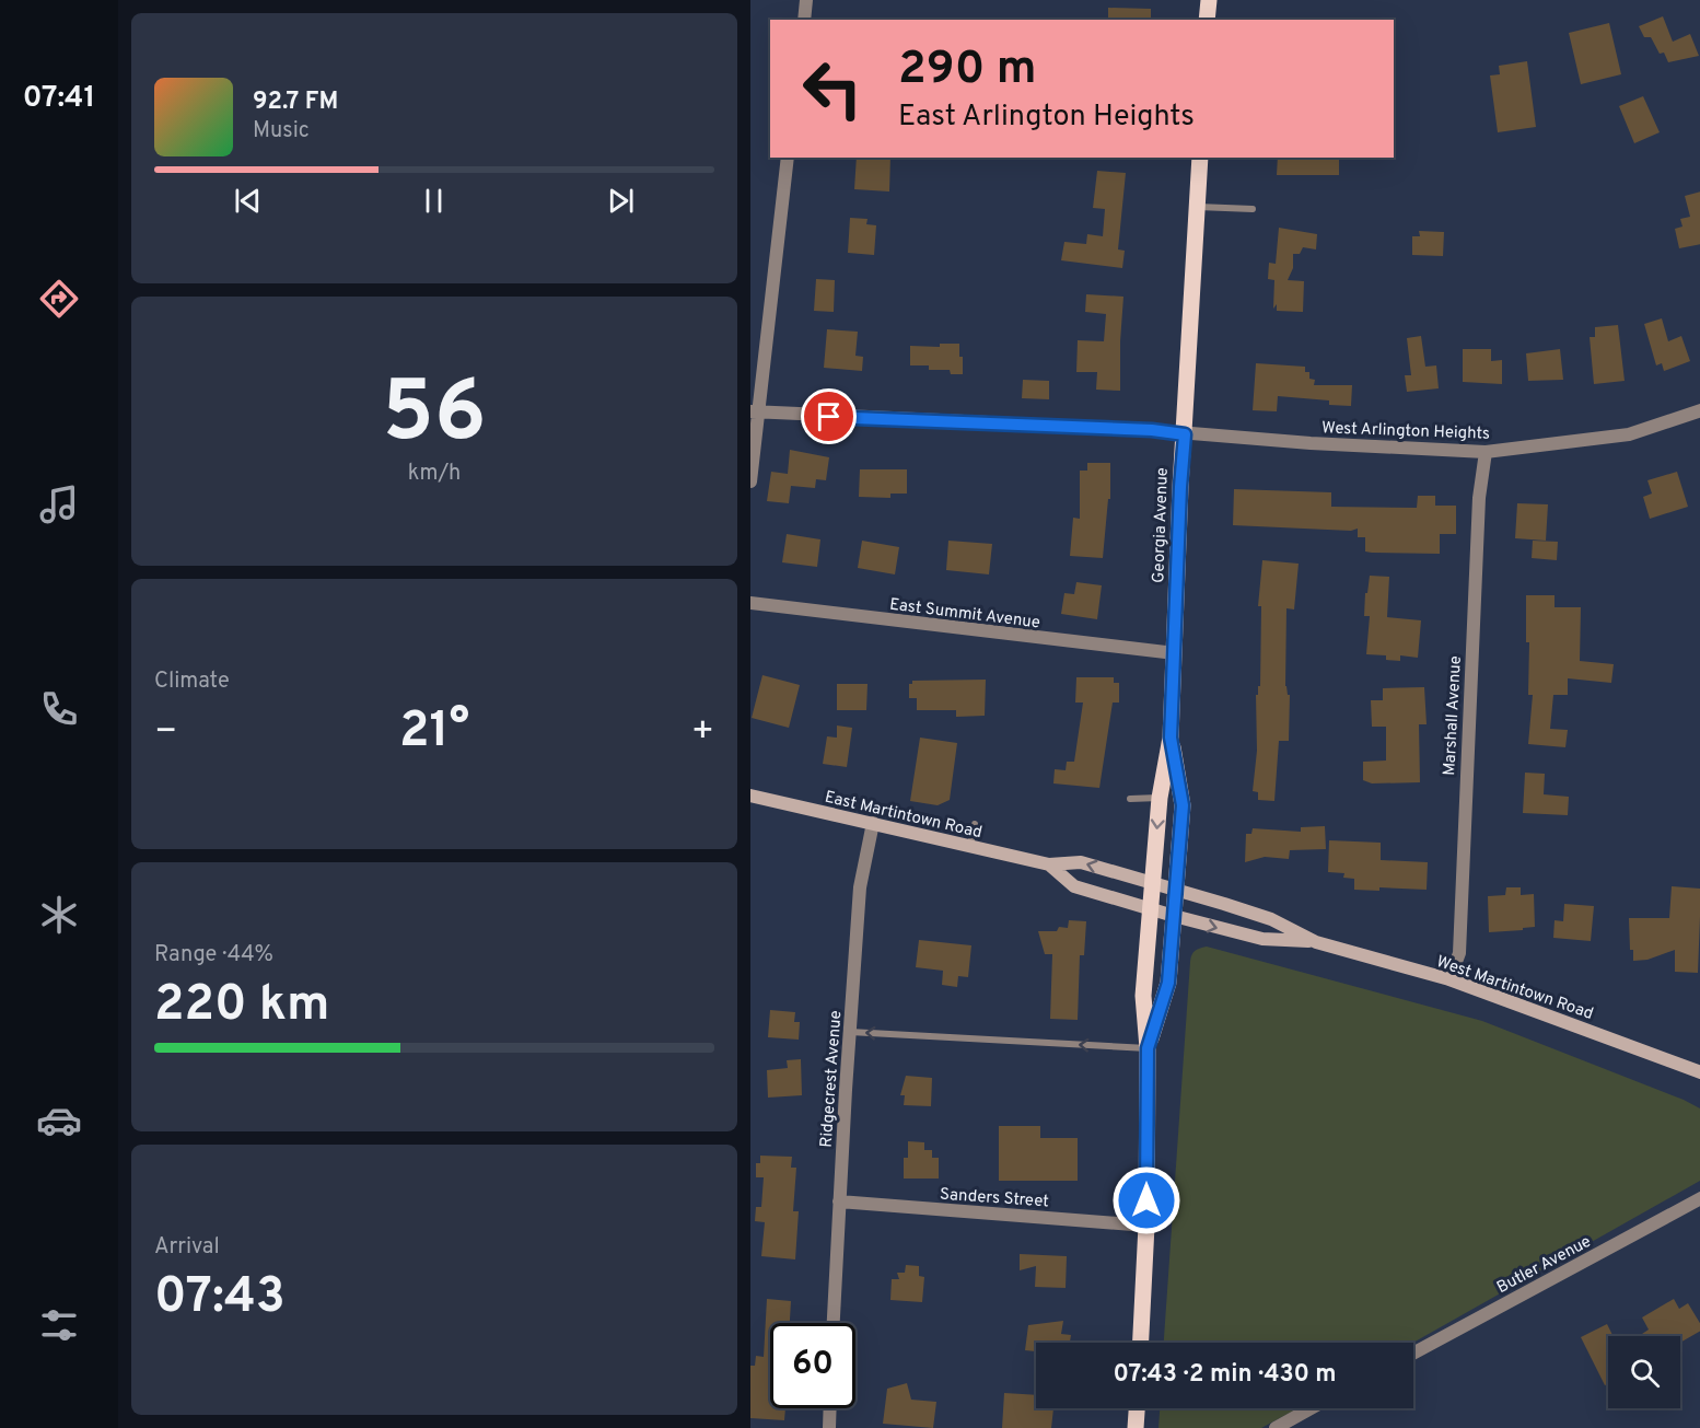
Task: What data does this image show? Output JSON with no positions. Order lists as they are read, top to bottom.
{
  "streets": {
    "main road": ["Georgia Avenue", "East Martintown Road", "West Martintown Road"],
    "street": [
      "West Arlington Heights",
      "East Summit Avenue",
      "Marshall Avenue",
      "Ridgecrest Avenue",
      "Sanders Street",
      "Butler Avenue"
    ]
  },
  "crossings": [
    ["West Arlington Heights", "Georgia Avenue"],
    ["West Arlington Heights", "Marshall Avenue"],
    ["Georgia Avenue", "East Summit Avenue"],
    ["Georgia Avenue", "East Martintown Road"],
    ["Georgia Avenue", "West Martintown Road"],
    ["Georgia Avenue", "Sanders Street"],
    ["Marshall Avenue", "West Martintown Road"],
    ["East Martintown Road", "West Martintown Road"],
    ["East Martintown Road", "Ridgecrest Avenue"],
    ["Ridgecrest Avenue", "Sanders Street"]
  ],
  "page": {
    "tabs": "07:41",
    "turn": ["290 m", "East Arlington Heights"],
    "song": ["92.7 FM", "Music"],
    "tile": [
      ["56", "km/h"],
      "Climate",
      ["Range · 44%", "220 km"],
      ["Arrival", "07:43"]
    ],
    "heat": ["−", "21°", "+"],
    "limit": "60",
    "trip": "07:43 · 2 min · 430 m"
  }
}
